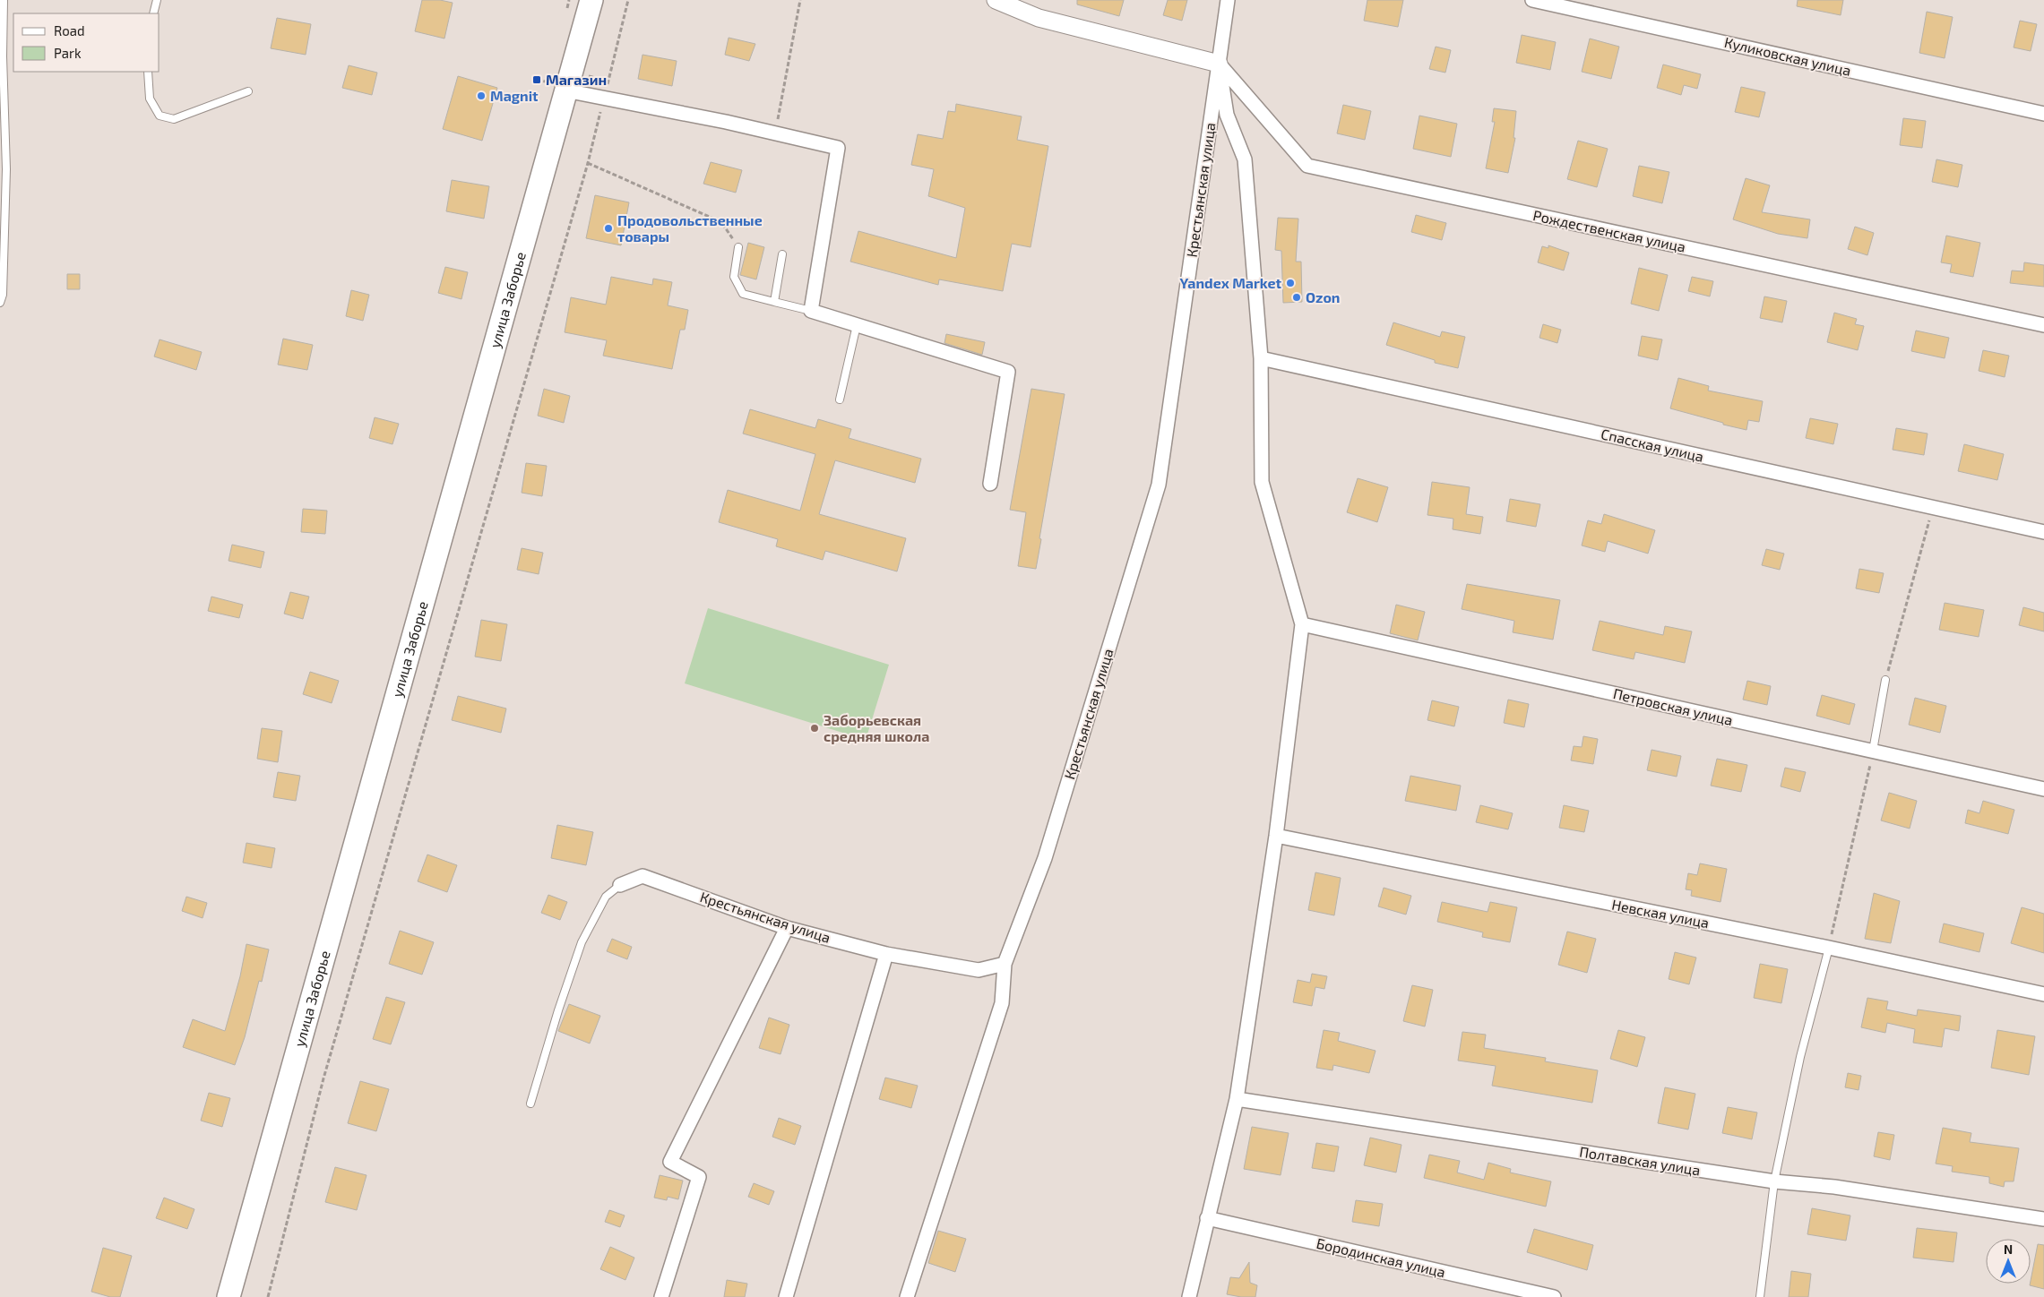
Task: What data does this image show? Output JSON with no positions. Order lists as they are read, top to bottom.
{
  "streets": {
    "main road": ["улица Заборье"],
    "street": [
      "Куликовская улица",
      "Крестьянская улица",
      "Рождественская улица",
      "Спасская улица",
      "Петровская улица",
      "Невская улица",
      "Полтавская улица",
      "Бородинская улица"
    ]
  },
  "crossings": [
    ["Крестьянская улица", "Рождественская улица"]
  ],
  "places": {
    "transit": ["Магазин"],
    "other": [
      "Magnit",
      "Продовольственные товары",
      "Yandex Market",
      "Ozon",
      "Заборьевская средняя школа"
    ]
  },
  "legend": ["Road", "Park"],
  "north": "top"
}
